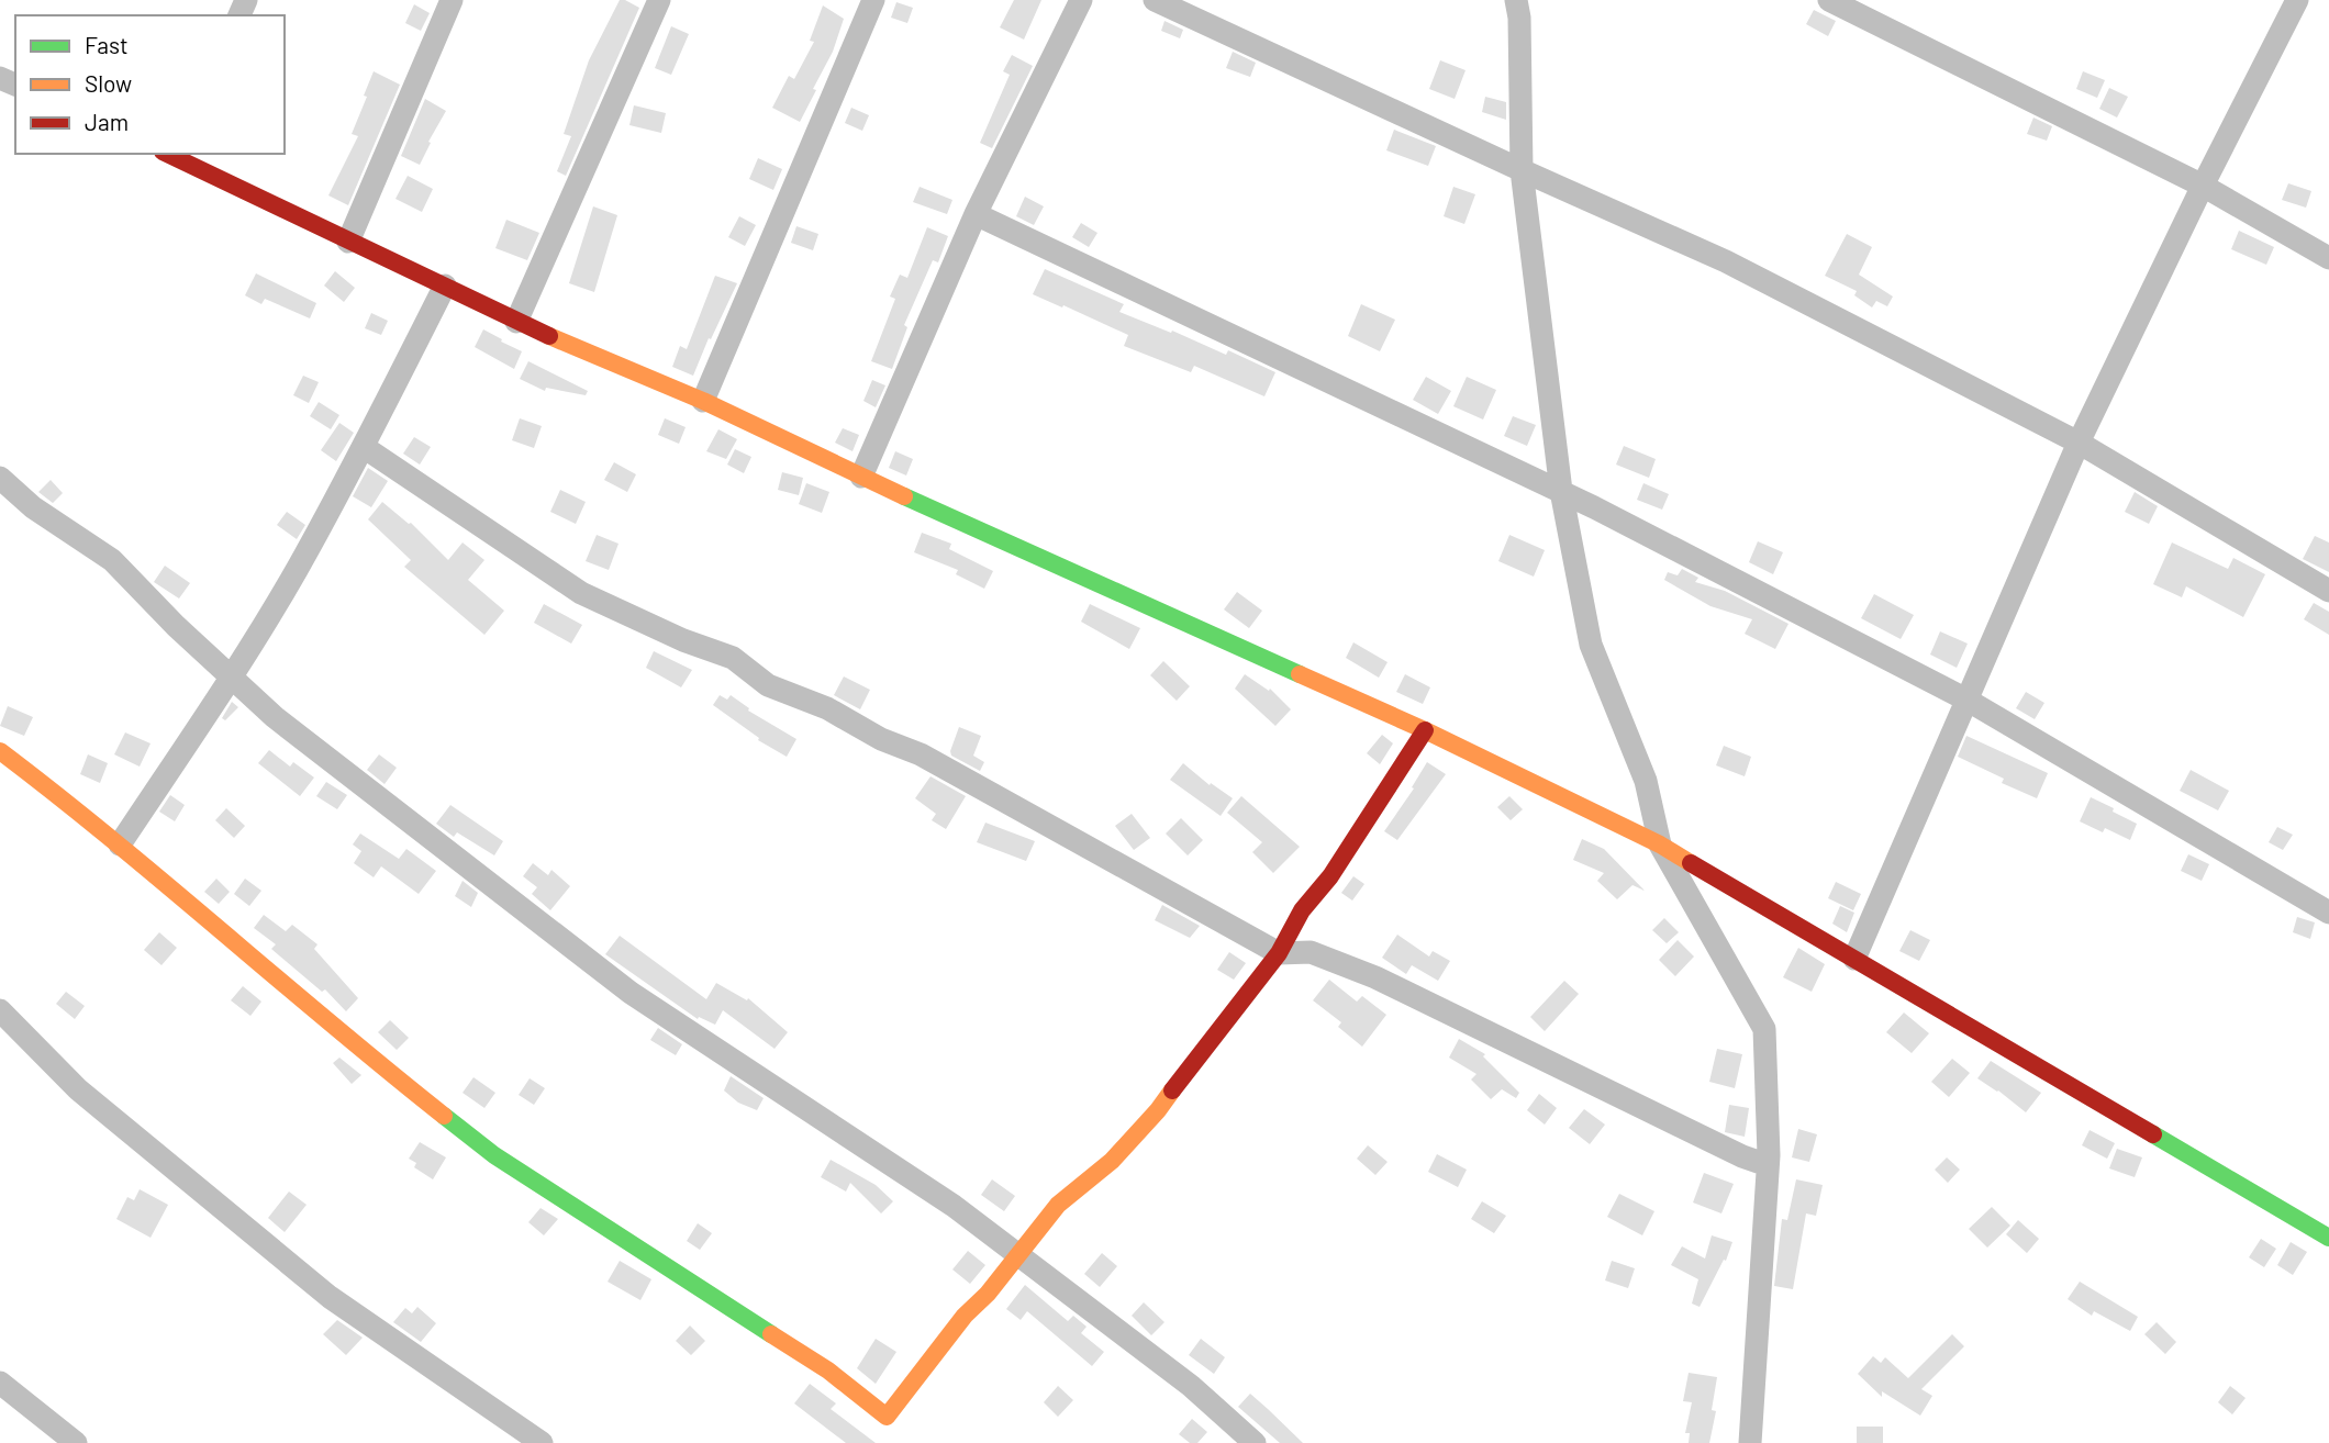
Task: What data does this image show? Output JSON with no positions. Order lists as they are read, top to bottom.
{
  "legend": ["Fast", "Slow", "Jam"]
}
